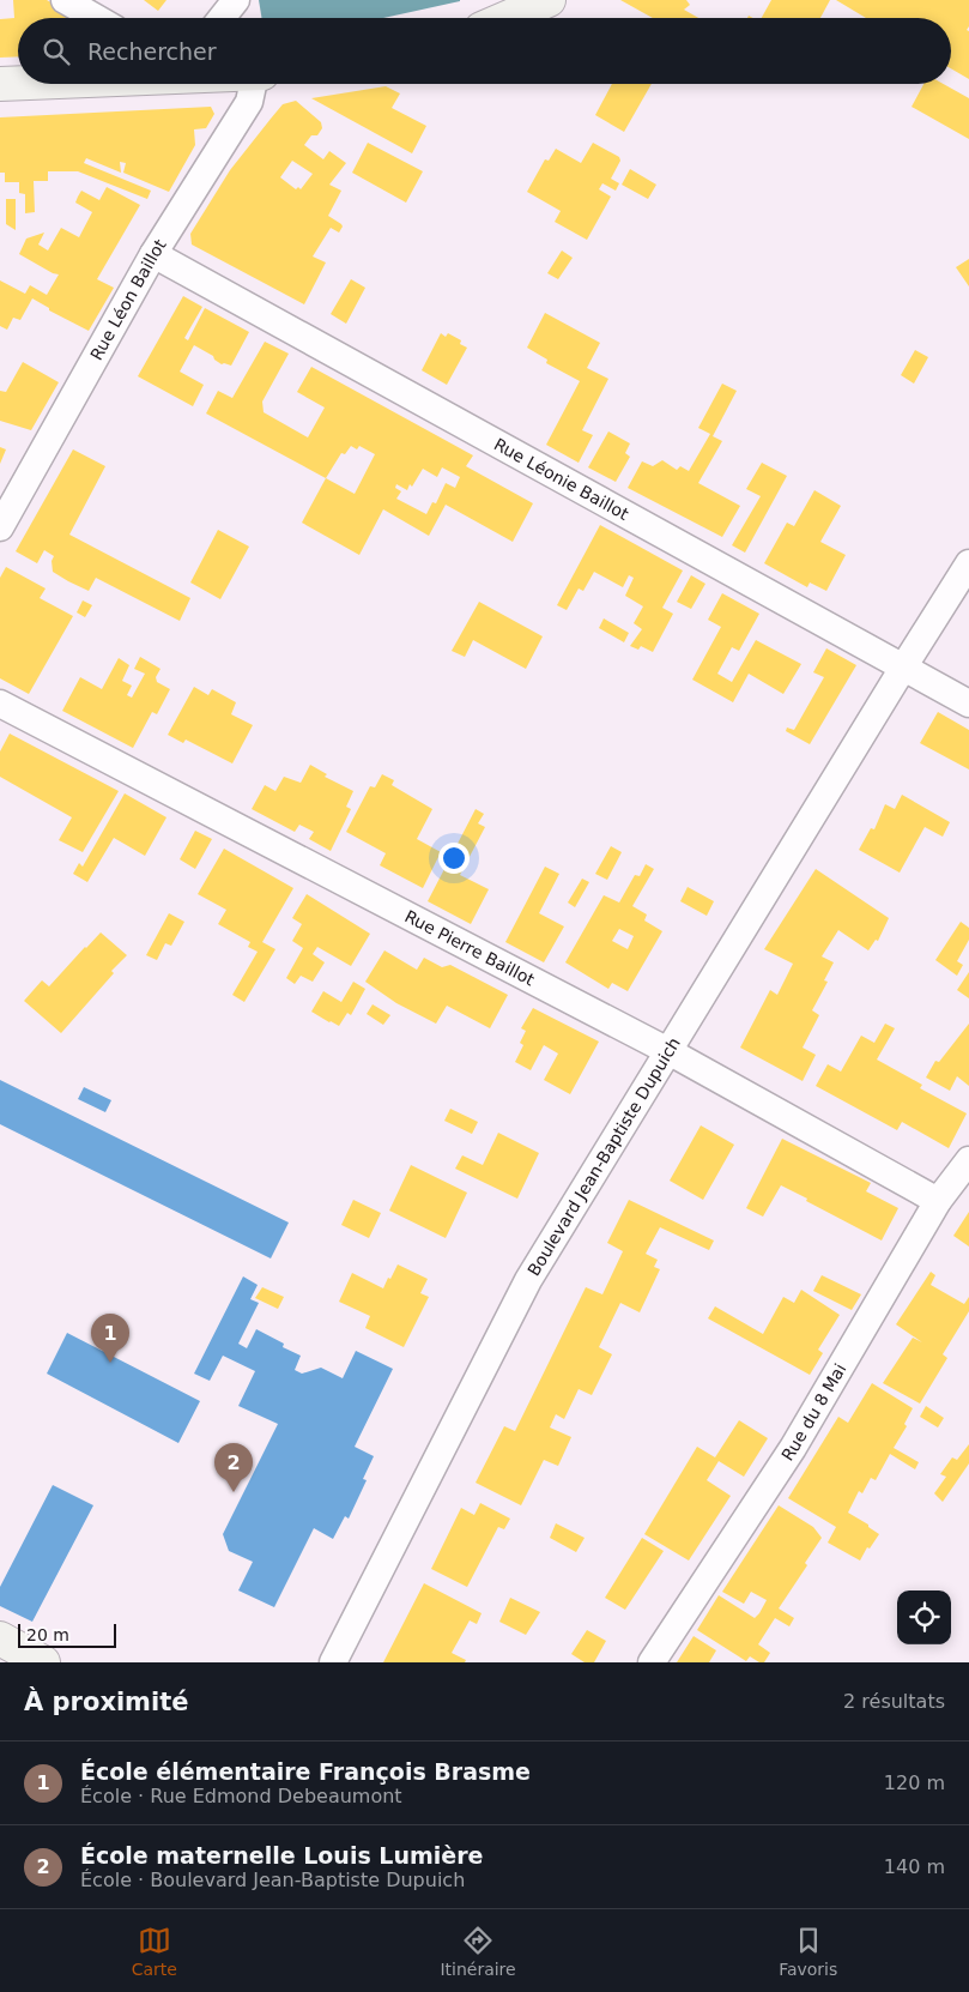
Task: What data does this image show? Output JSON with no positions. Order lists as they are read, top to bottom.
{
  "streets": {
    "street": [
      "Rue Léon Baillot",
      "Rue Léonie Baillot",
      "Rue Pierre Baillot",
      "Boulevard Jean-Baptiste Dupuich",
      "Rue du 8 Mai"
    ]
  },
  "crossings": [
    ["Rue Léon Baillot", "Rue Léonie Baillot"],
    ["Rue Léonie Baillot", "Boulevard Jean-Baptiste Dupuich"],
    ["Rue Pierre Baillot", "Boulevard Jean-Baptiste Dupuich"],
    ["Rue Pierre Baillot", "Rue du 8 Mai"]
  ],
  "scale_bar": "20 m",
  "page": {
    "search": "Rechercher",
    "pins": ["1", "2"],
    "scale": "20 m",
    "heading": ["À proximité", "2 résultats"],
    "list": [
      {
        "mark": "1",
        "name": "École élémentaire François Brasme",
        "note": "École · Rue Edmond Debeaumont",
        "value": "120 m"
      },
      {
        "mark": "2",
        "name": "École maternelle Louis Lumière",
        "note": "École · Boulevard Jean-Baptiste Dupuich",
        "value": "140 m"
      }
    ],
    "nav": ["Carte", "Itinéraire", "Favoris"]
  }
}
